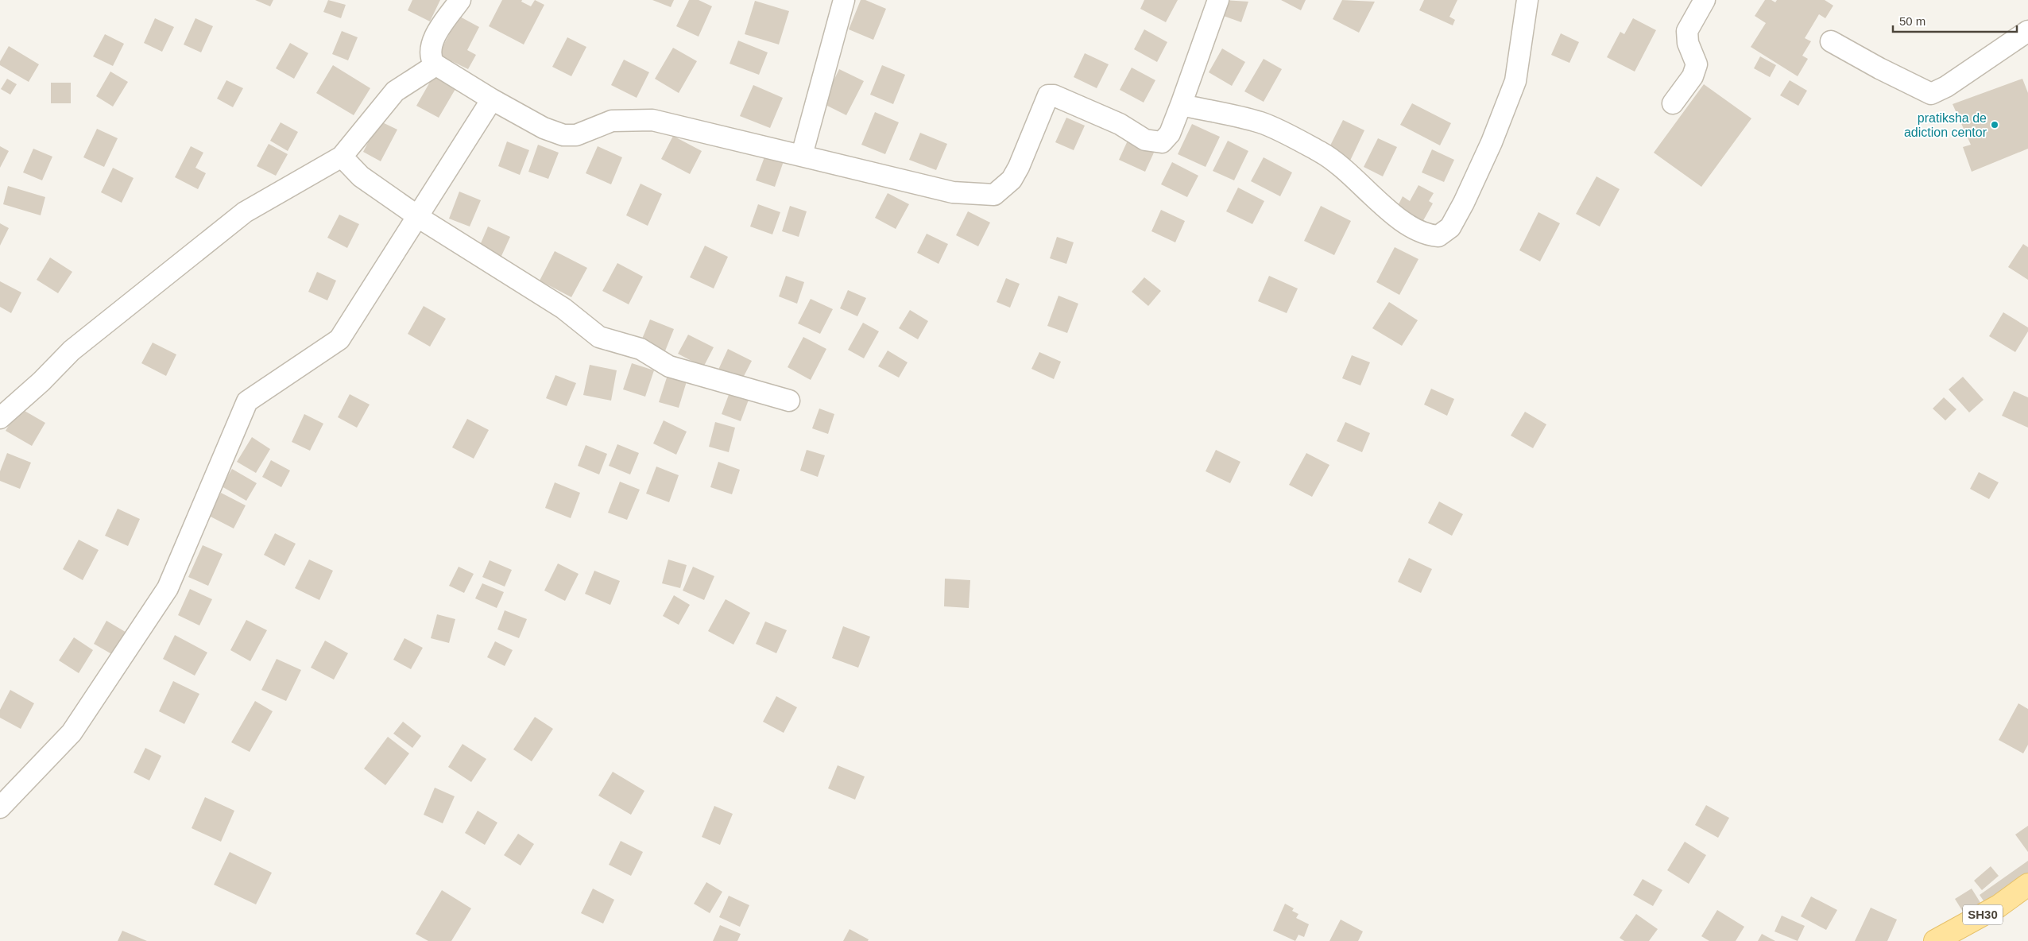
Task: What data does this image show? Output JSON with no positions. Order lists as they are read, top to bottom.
{
  "streets": {
    "main road": ["SH30"]
  },
  "places": ["pratiksha de adiction centor"],
  "scale_bar": "50 m"
}
